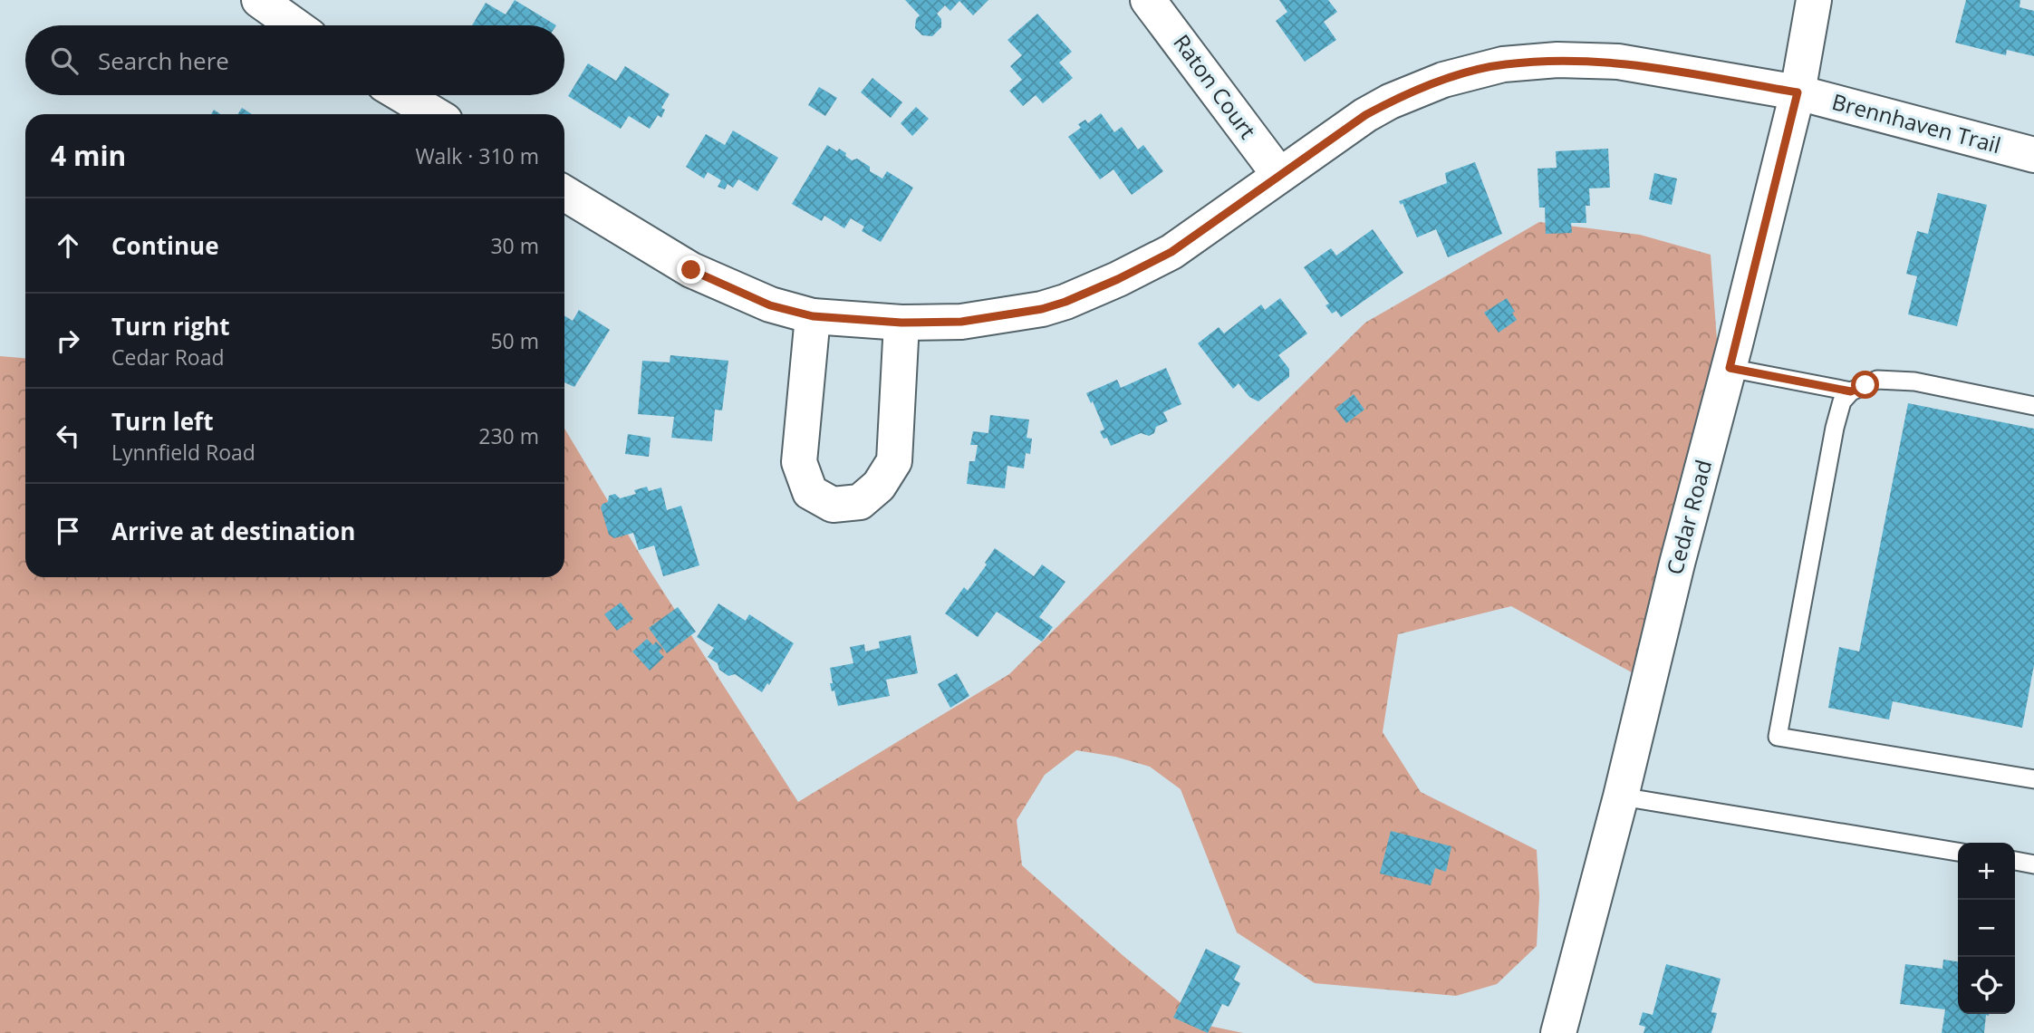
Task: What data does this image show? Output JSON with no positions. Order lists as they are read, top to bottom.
{
  "streets": {
    "street": ["Raton Court", "Brennhaven Trail", "Cedar Road"]
  },
  "crossings": [
    ["Raton Court", "Brennhaven Trail"],
    ["Brennhaven Trail", "Cedar Road"]
  ],
  "page": {
    "search": "Search here",
    "heading": ["4 min", "Walk · 310 m"],
    "list": [
      ["Continue", "30 m"],
      ["Turn right", "Cedar Road", "50 m"],
      ["Turn left", "Lynnfield Road", "230 m"],
      "Arrive at destination"
    ],
    "map_buttons": ["+", "−"]
  }
}
